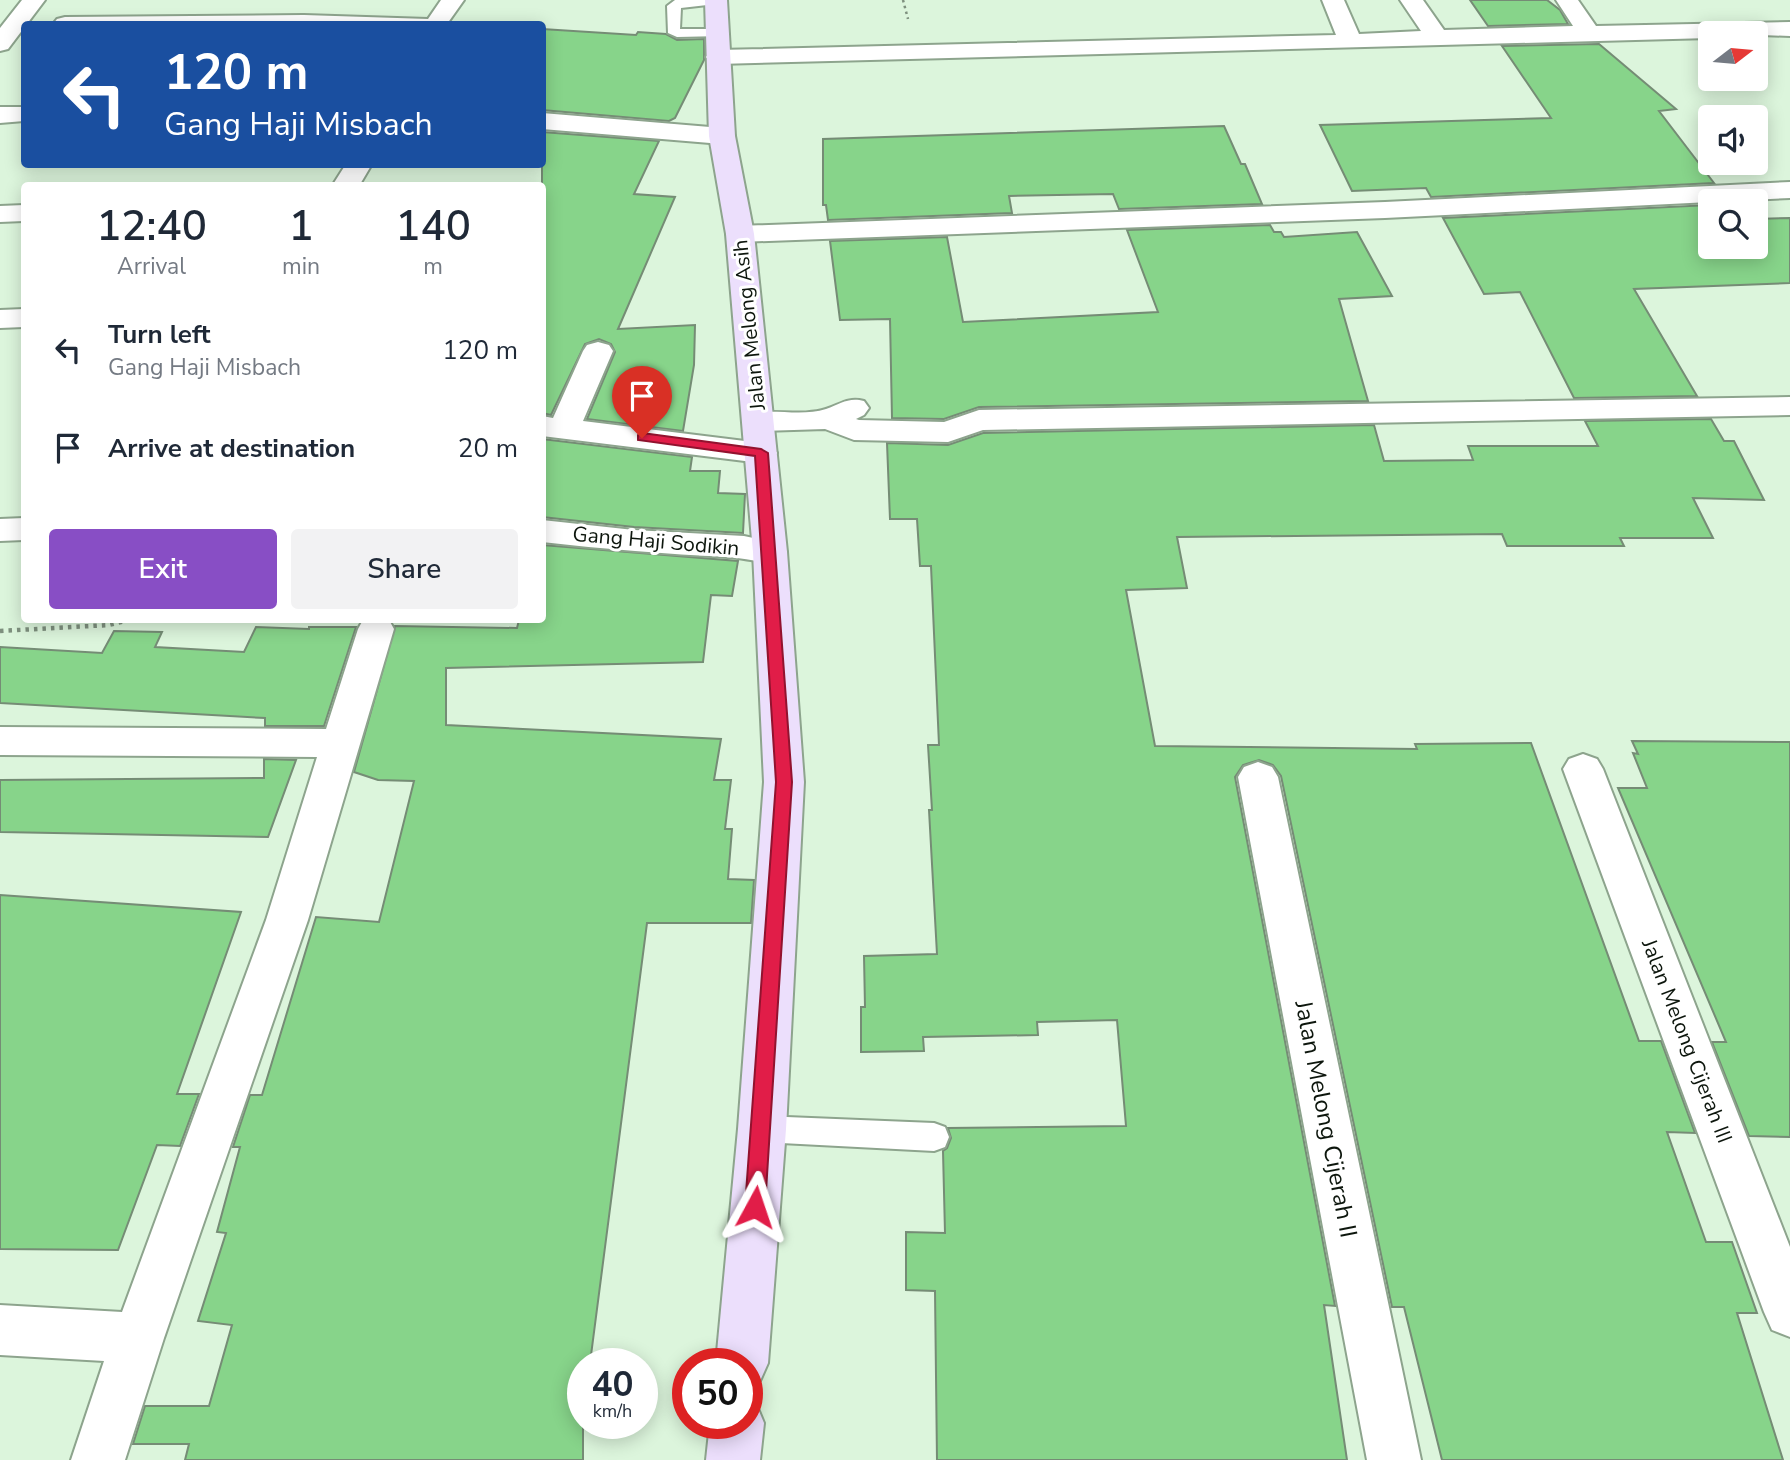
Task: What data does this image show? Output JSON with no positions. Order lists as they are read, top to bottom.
{
  "streets": {
    "main road": ["Jalan Melong Asih"],
    "street": ["Gang Haji Sodikin", "Jalan Melong Cijerah III", "Jalan Melong Cijerah II"]
  },
  "crossings": [
    ["Jalan Melong Asih", "Gang Haji Sodikin"]
  ],
  "north": "right",
  "page": {
    "turn": ["120 m", "Gang Haji Misbach"],
    "eta": [
      "12:40",
      "Arrival",
      "1",
      "min",
      "140",
      "m"
    ],
    "list": [
      {
        "name": "Turn left",
        "note": "Gang Haji Misbach",
        "value": "120 m"
      },
      {
        "name": "Arrive at destination",
        "value": "20 m"
      }
    ],
    "buttons": ["Exit", "Share"],
    "speed": "40 km/h",
    "limit": "50"
  }
}
